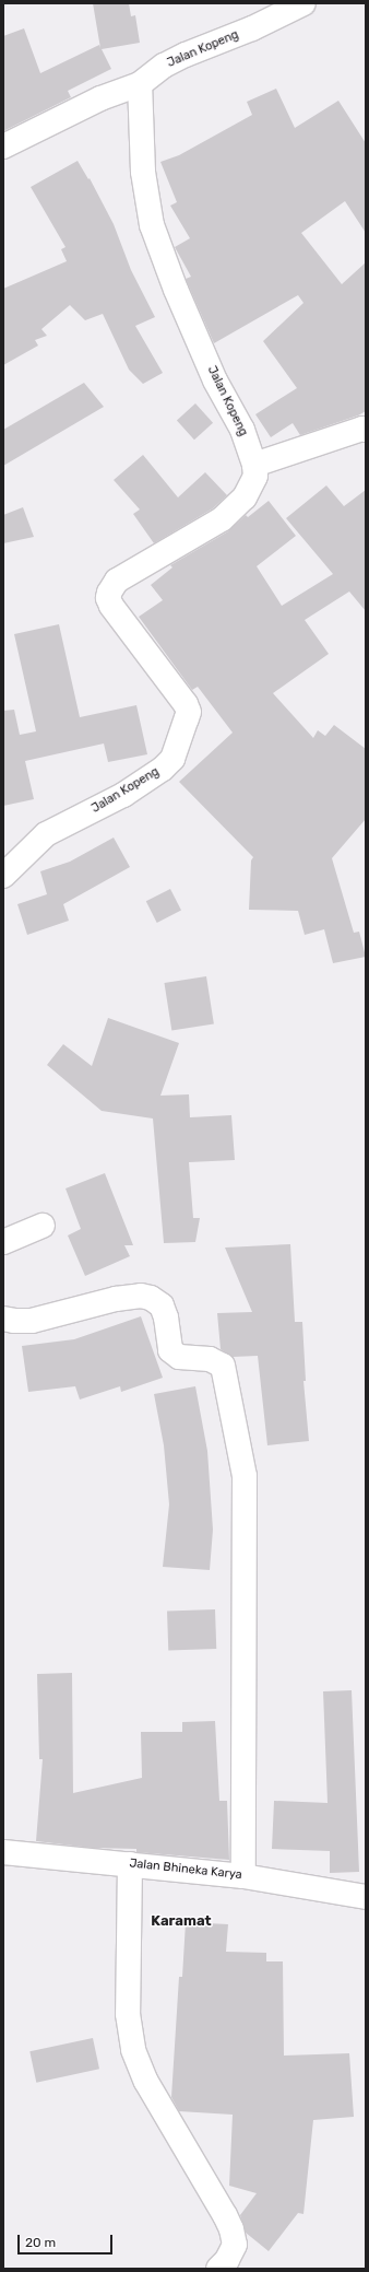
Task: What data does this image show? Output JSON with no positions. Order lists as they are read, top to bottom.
{
  "streets": {
    "street": ["Jalan Kopeng", "Jalan Bhineka Karya"]
  },
  "districts": ["Karamat"],
  "scale_bar": "20 m"
}
